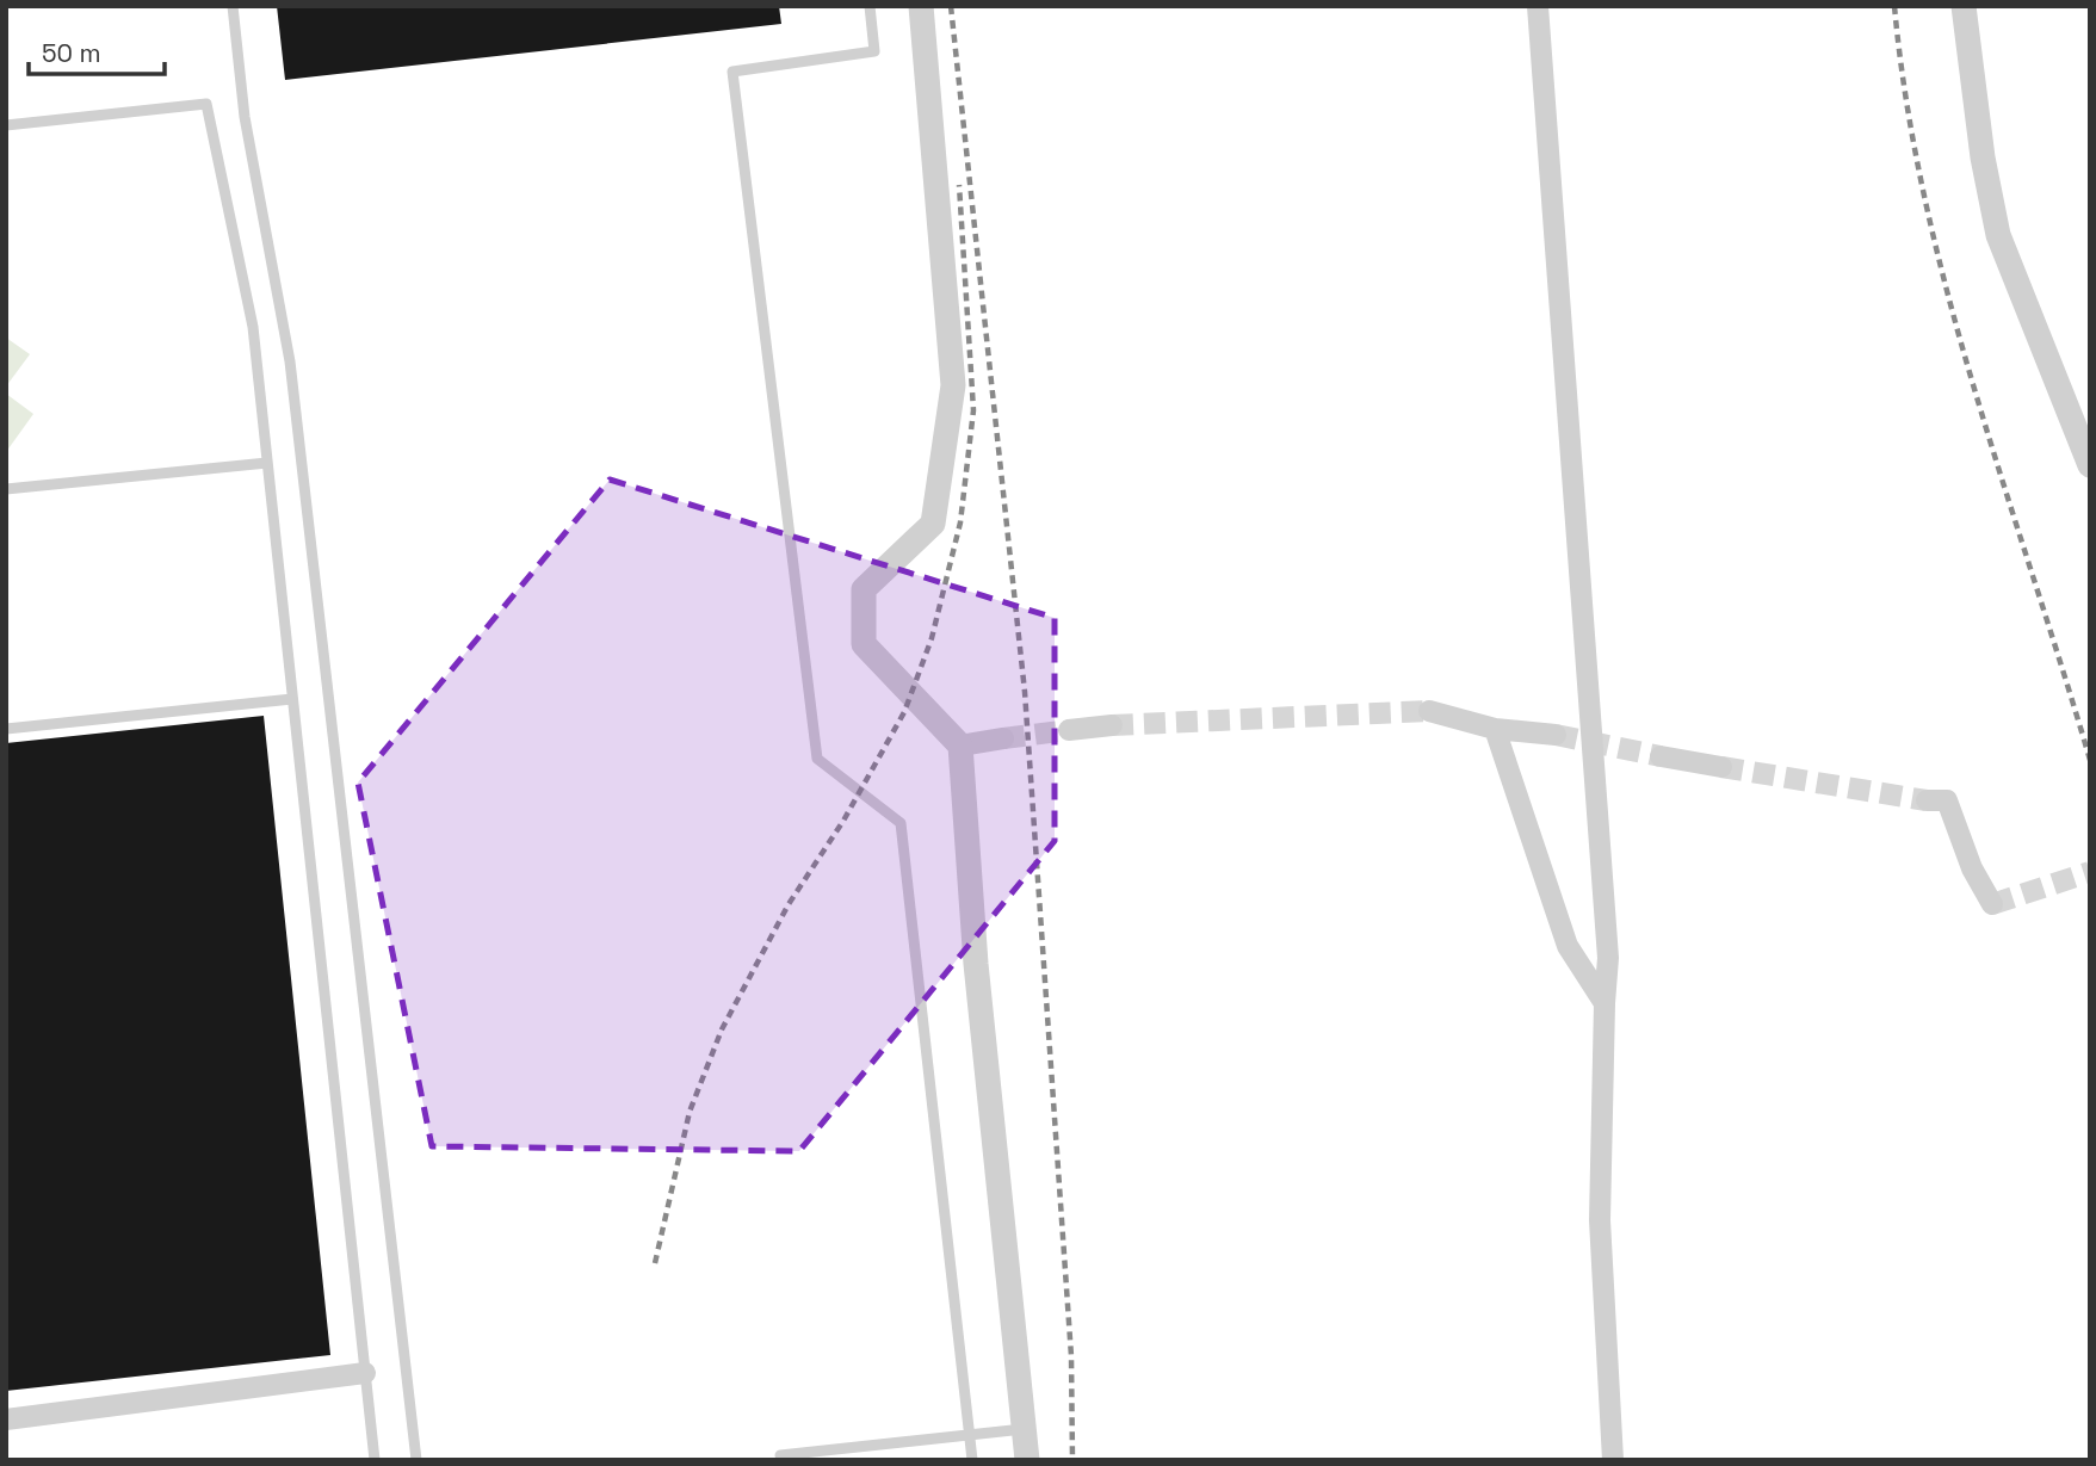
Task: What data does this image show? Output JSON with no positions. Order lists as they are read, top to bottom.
{
  "scale_bar": "50 m"
}
